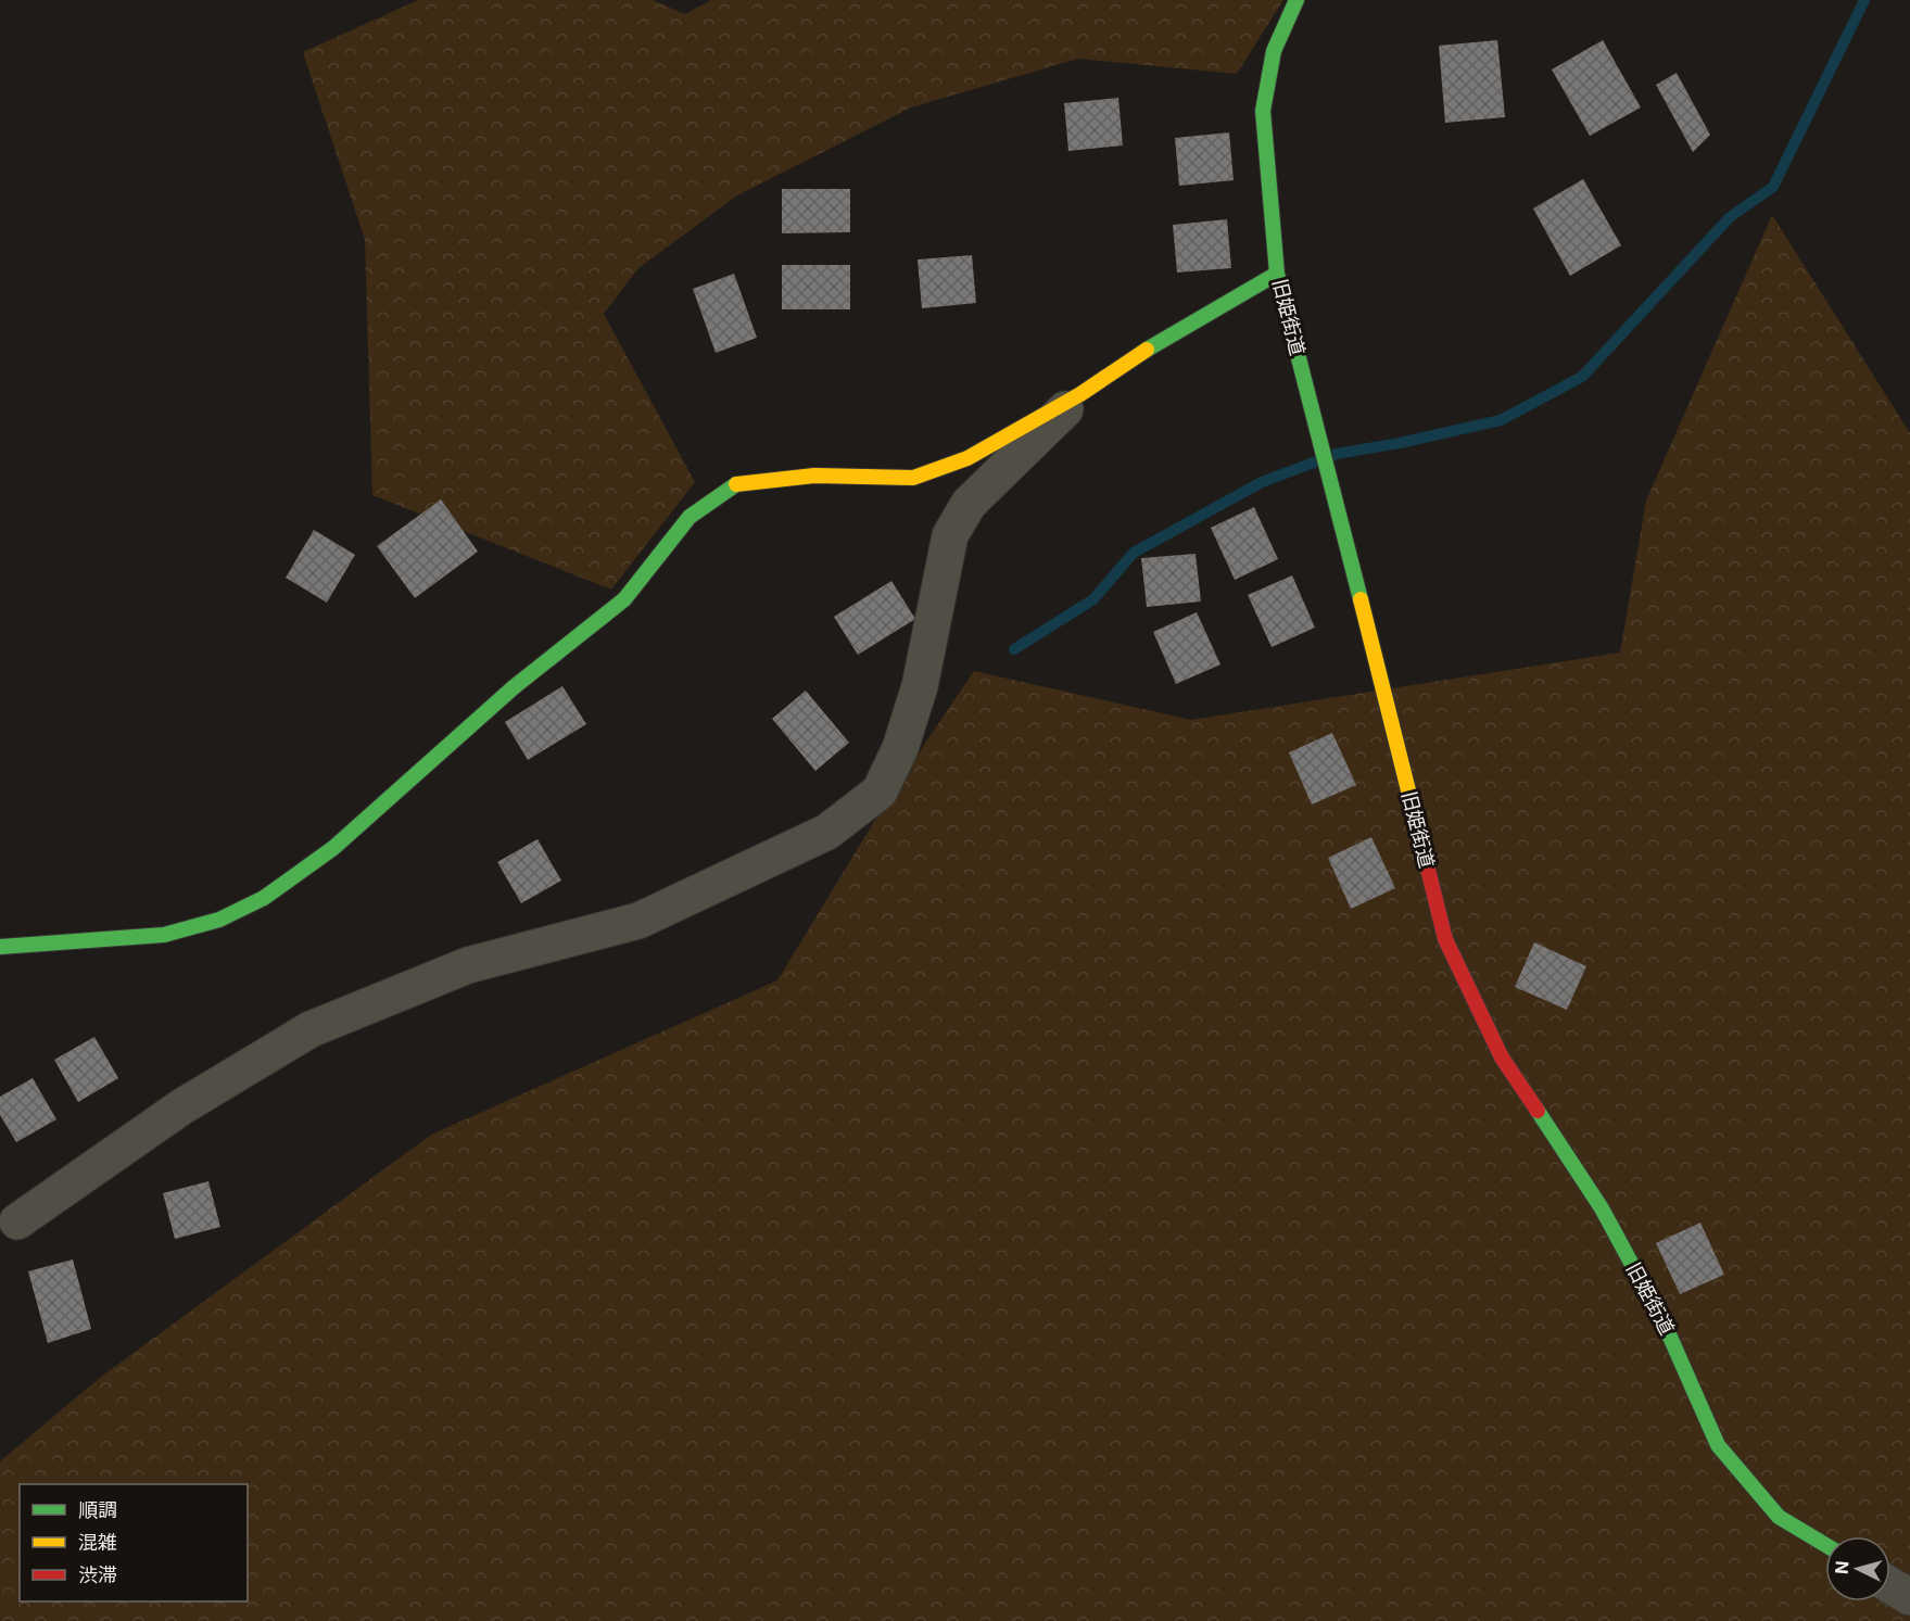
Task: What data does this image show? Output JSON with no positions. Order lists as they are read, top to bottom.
{
  "streets": {
    "street": ["旧姫街道"]
  },
  "legend": ["順調", "混雑", "渋滞"],
  "north": "left"
}
